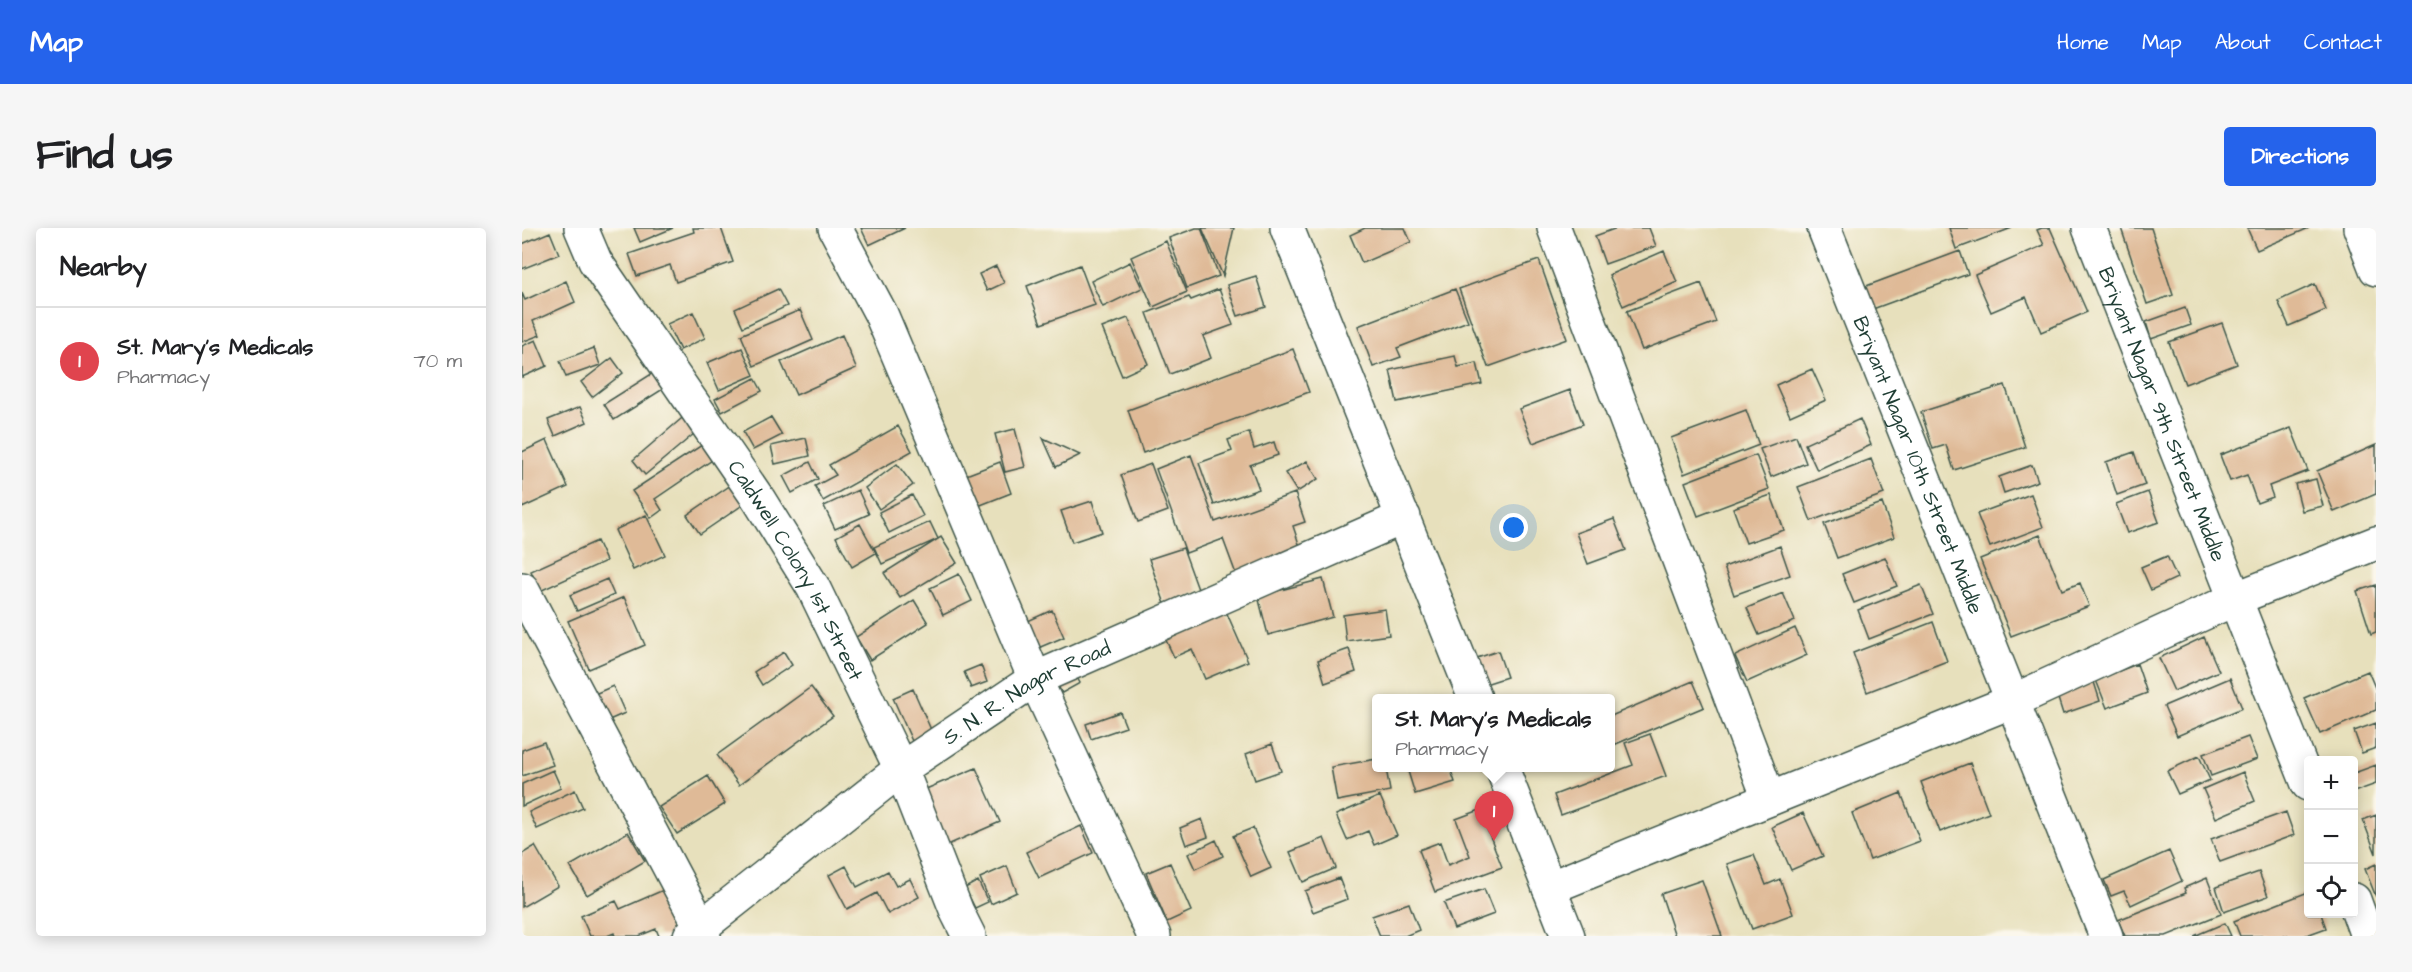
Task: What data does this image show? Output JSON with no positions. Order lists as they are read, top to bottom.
{
  "streets": {
    "street": [
      "Briyant Nagar 9th Street Middle",
      "Briyant Nagar 10th Street Middle",
      "Caldwell Colony 1st Street",
      "S. N. R. Nagar Road"
    ]
  },
  "crossings": [
    ["Caldwell Colony 1st Street", "S. N. R. Nagar Road"]
  ],
  "page": {
    "header": "Map",
    "nav": [
      "Home",
      "Map",
      "About",
      "Contact"
    ],
    "title": "Find us",
    "buttons": "Directions",
    "heading": "Nearby",
    "list": [
      {
        "mark": "1",
        "name": "St. Mary's Medicals",
        "note": "Pharmacy",
        "value": "70 m"
      }
    ],
    "popup": ["St. Mary's Medicals", "Pharmacy"],
    "map_buttons": ["+", "−"],
    "pins": "1"
  }
}
